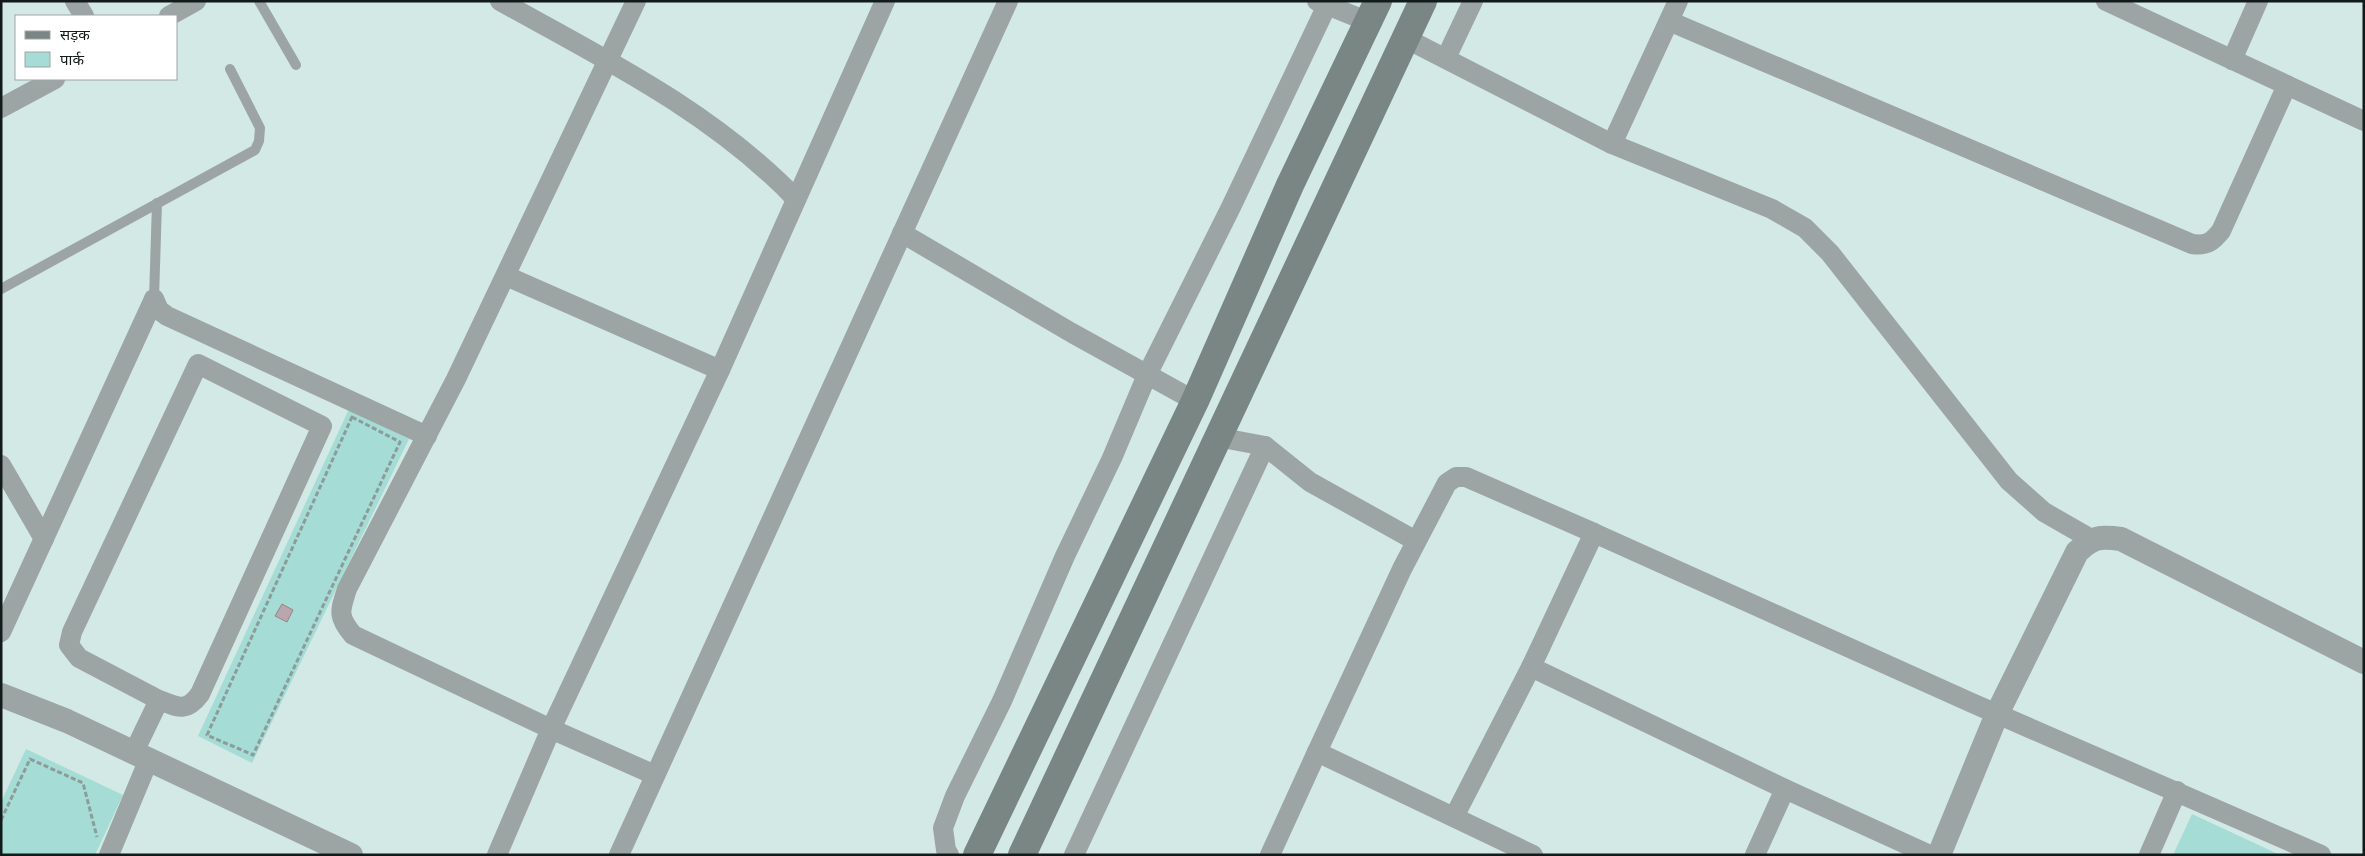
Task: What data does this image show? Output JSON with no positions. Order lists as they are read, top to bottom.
{
  "legend": ["सड़क", "पार्क"]
}
